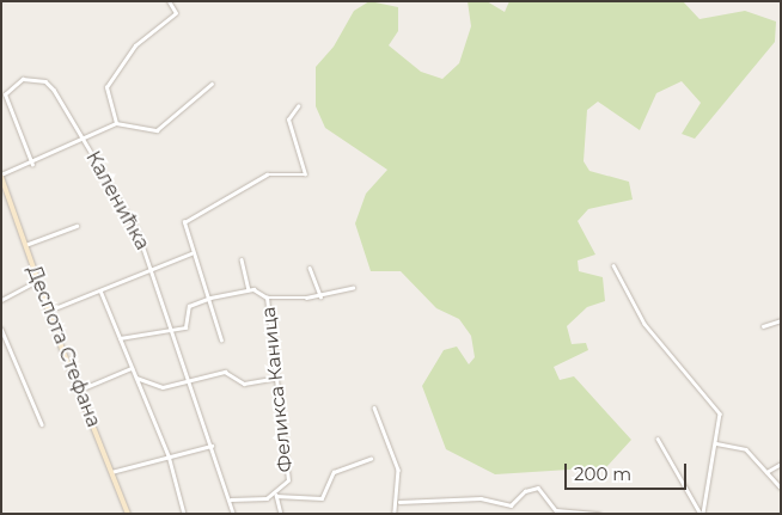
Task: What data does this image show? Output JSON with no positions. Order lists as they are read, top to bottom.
{
  "streets": {
    "main road": ["Деспота Стефана"],
    "street": ["Каленићка", "Феликса Каница"]
  },
  "scale_bar": "200 m"
}
